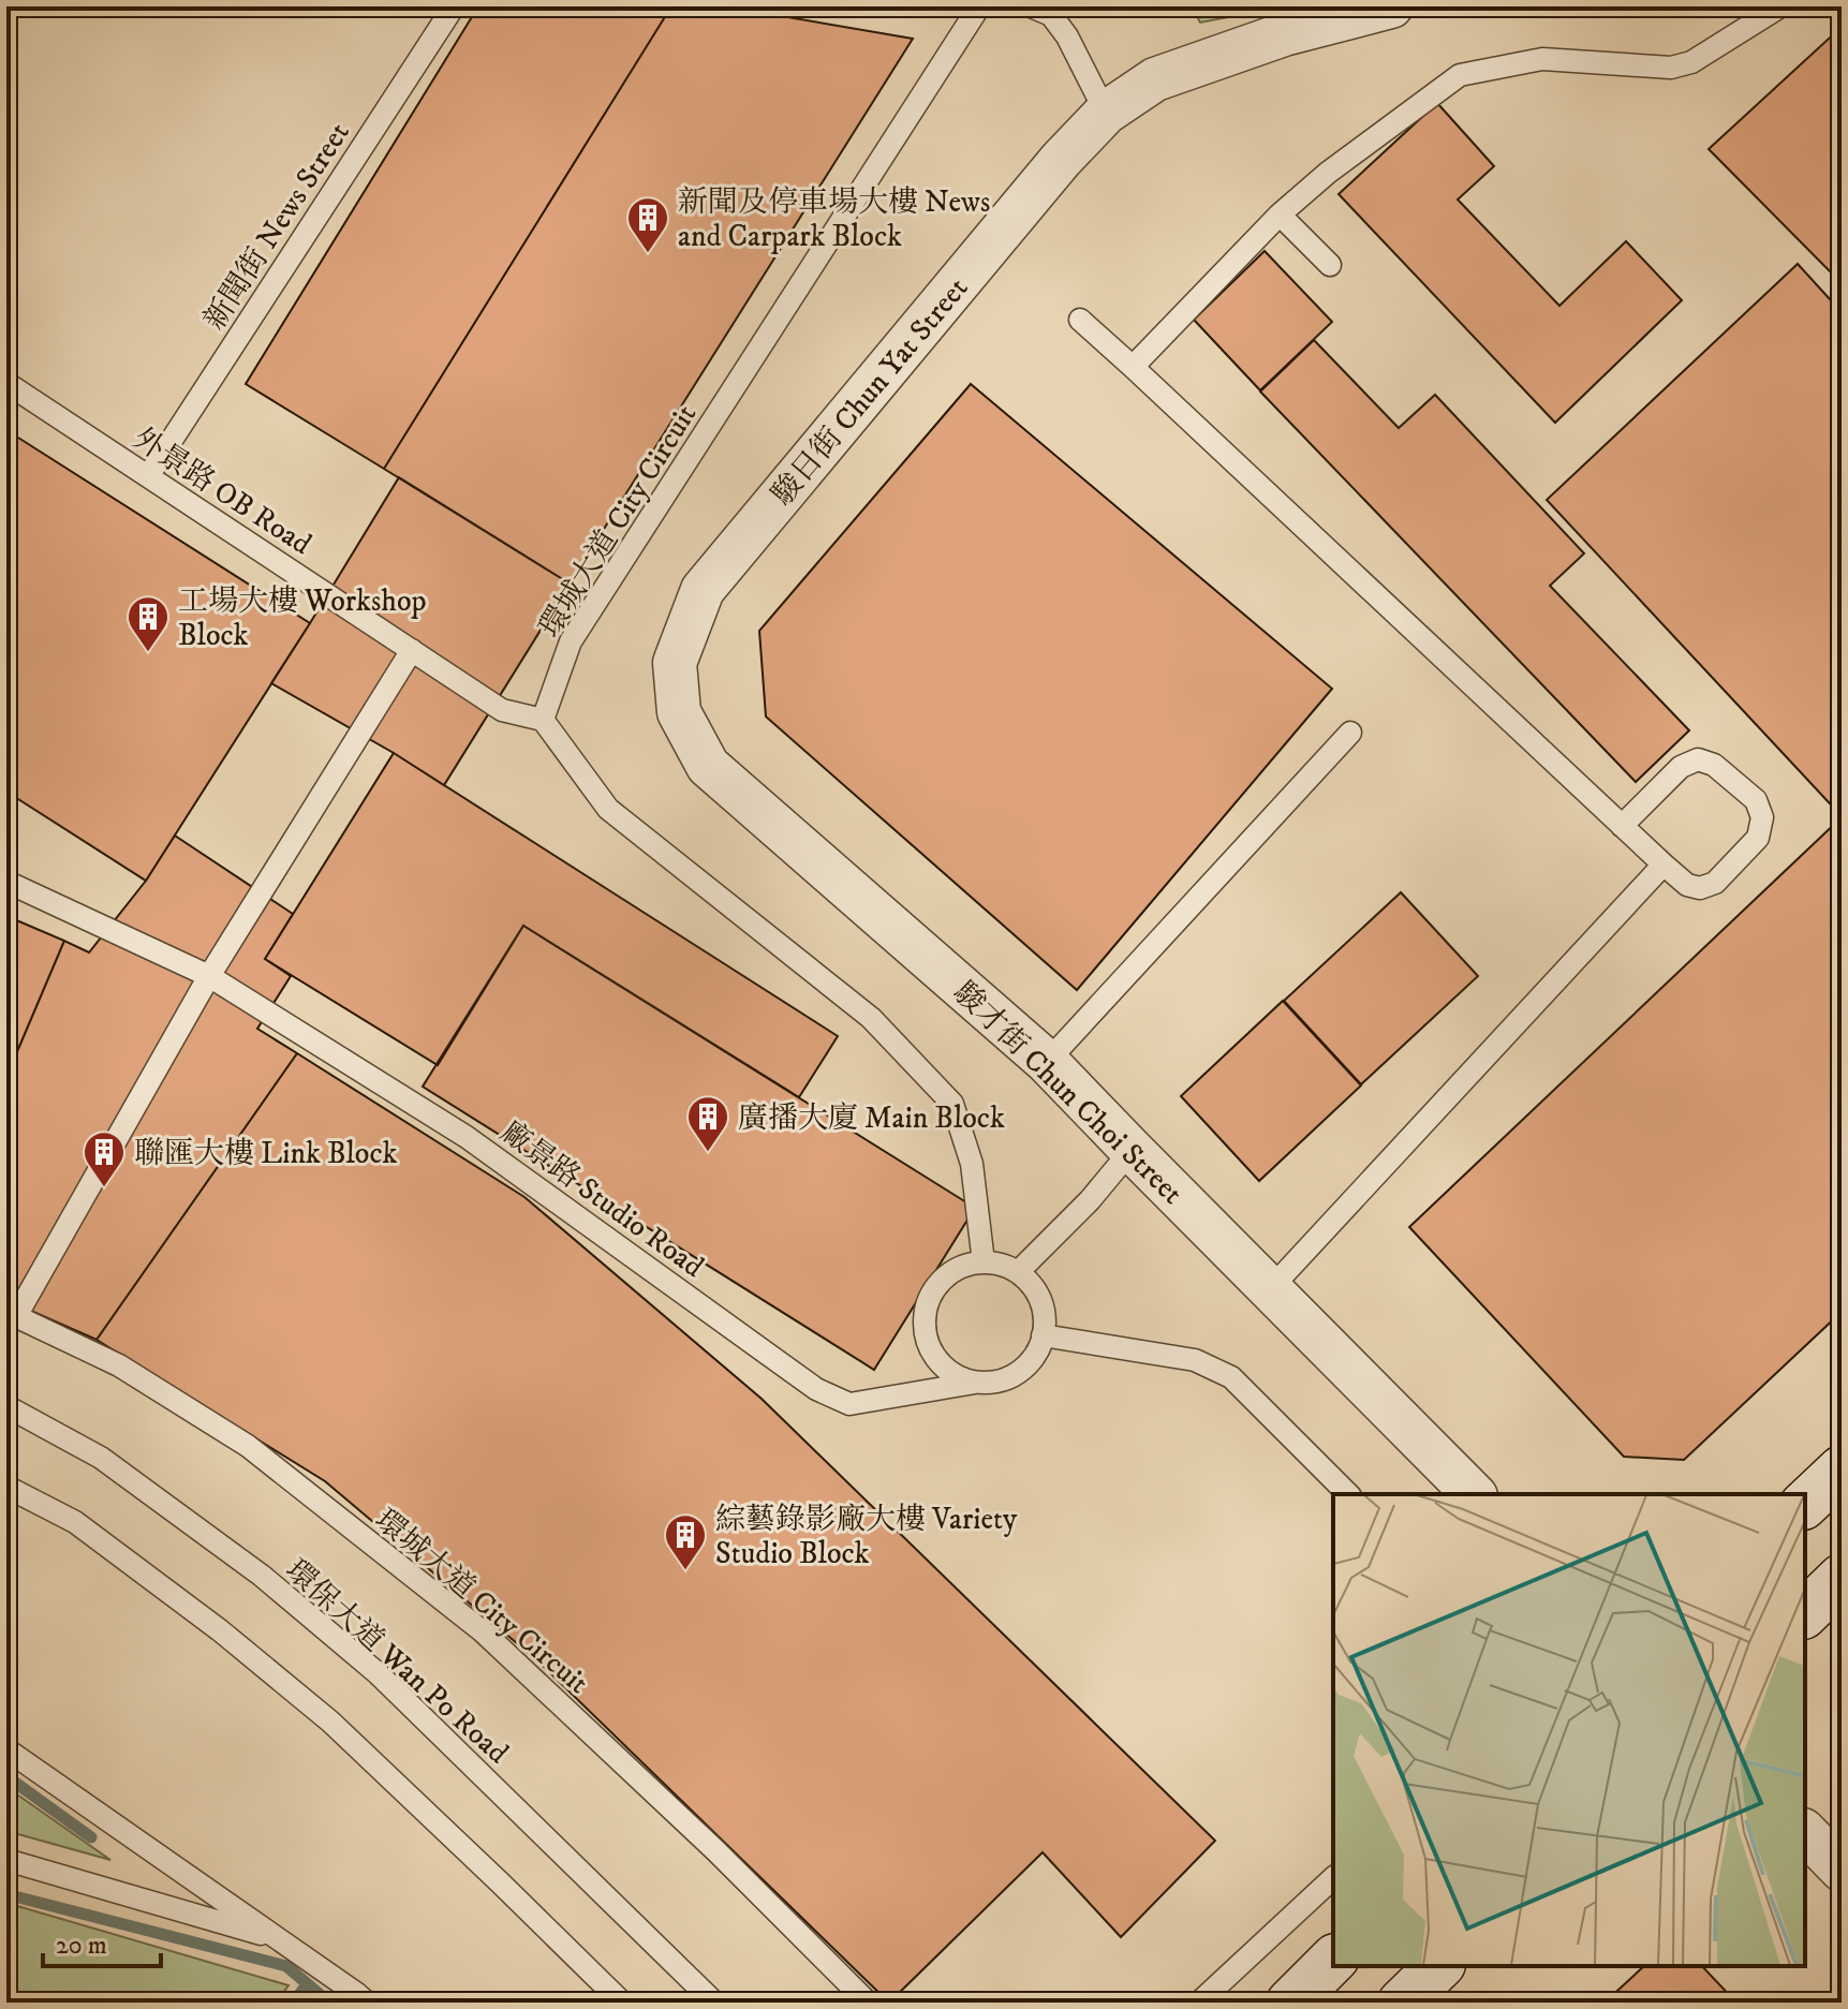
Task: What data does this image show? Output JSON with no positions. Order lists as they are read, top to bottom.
{
  "streets": {
    "street": ["駿日街 Chun Yat Street", "駿才街 Chun Choi Street"],
    "lane": [
      "新聞街 News Street",
      "外景路 OB Road",
      "環城大道 City Circuit",
      "廠景路 Studio Road",
      "環保大道 Wan Po Road"
    ]
  },
  "crossings": [
    ["新聞街 News Street", "外景路 OB Road"],
    ["駿日街 Chun Yat Street", "駿才街 Chun Choi Street"],
    ["外景路 OB Road", "環城大道 City Circuit"]
  ],
  "places": {
    "building": [
      "新聞及停車場大樓 News and Carpark Block",
      "工場大樓 Workshop Block",
      "廣播大廈 Main Block",
      "聯匯大樓 Link Block",
      "綜藝錄影廠大樓 Variety Studio Block"
    ]
  },
  "scale_bar": "20 m"
}
